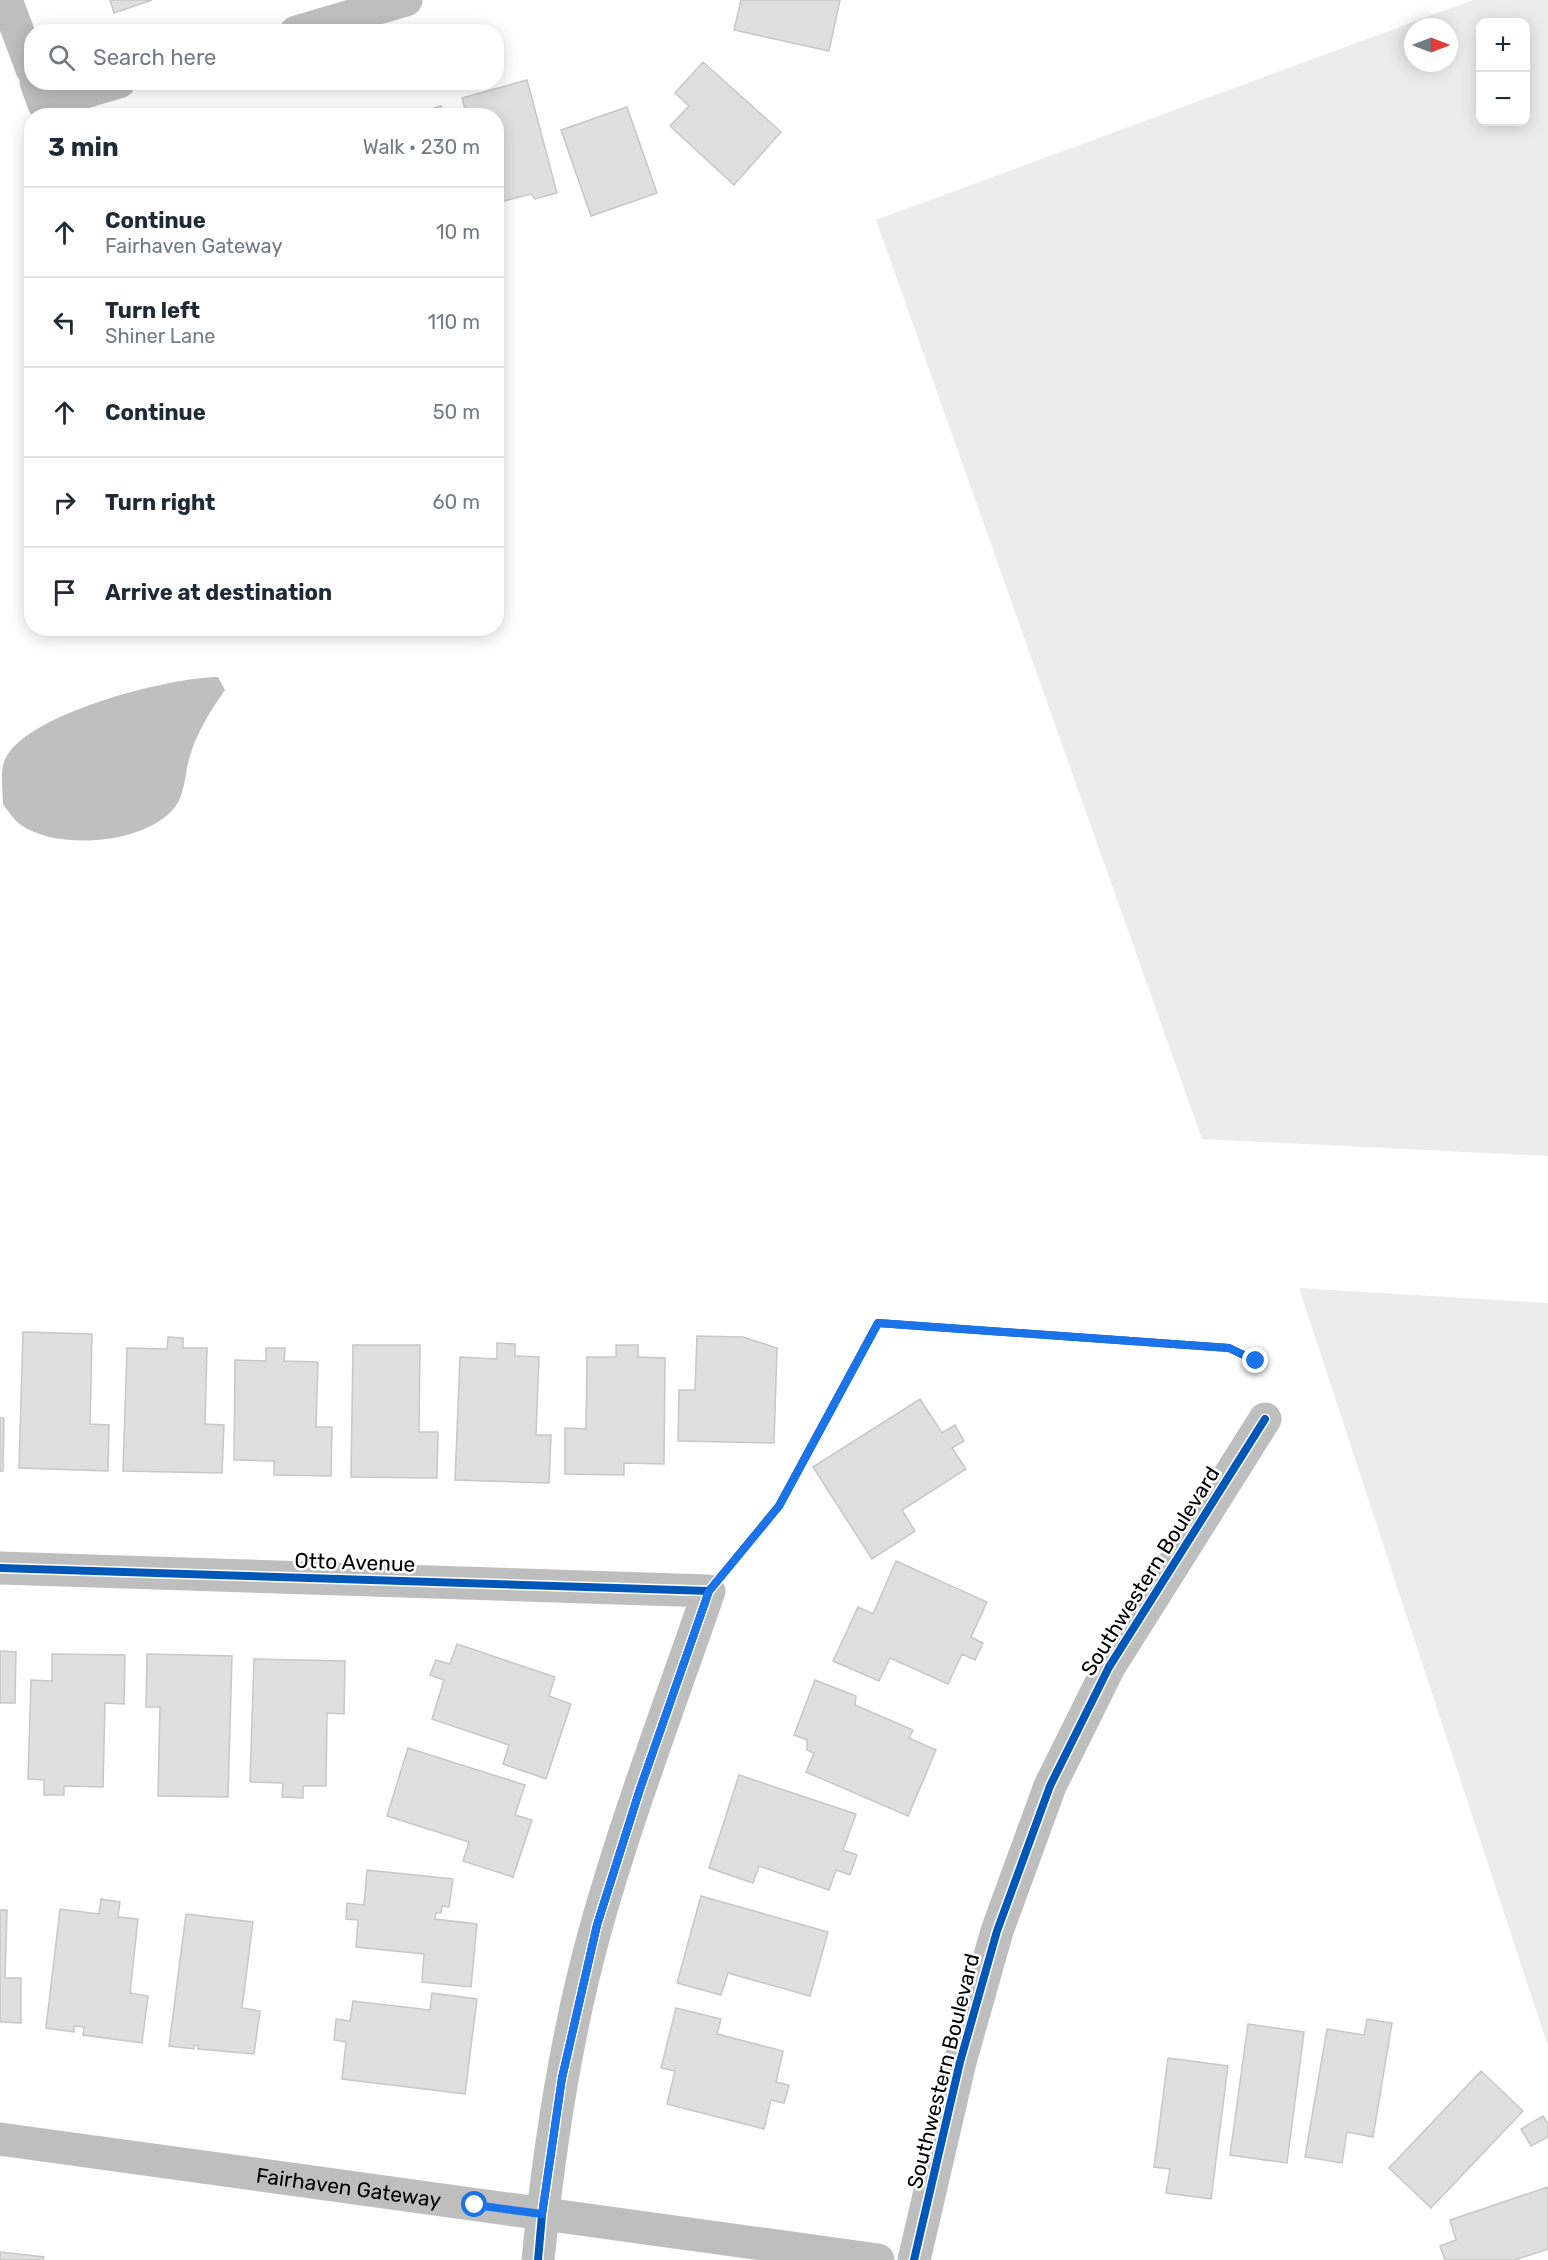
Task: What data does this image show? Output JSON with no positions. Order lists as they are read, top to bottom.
{
  "streets": {
    "street": ["Otto Avenue", "Southwestern Boulevard", "Fairhaven Gateway"]
  },
  "crossings": [
    ["Otto Avenue", "Fairhaven Gateway"]
  ],
  "north": "right",
  "page": {
    "map_buttons": ["+", "−"],
    "search": "Search here",
    "heading": ["3 min", "Walk · 230 m"],
    "list": [
      ["Continue", "Fairhaven Gateway", "10 m"],
      ["Turn left", "Shiner Lane", "110 m"],
      ["Continue", "50 m"],
      ["Turn right", "60 m"],
      "Arrive at destination"
    ]
  }
}
